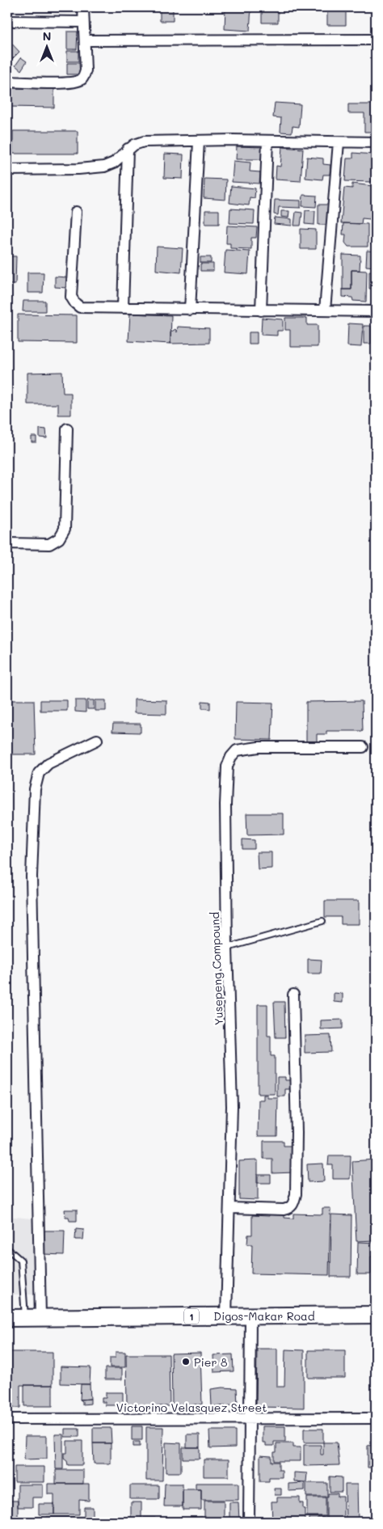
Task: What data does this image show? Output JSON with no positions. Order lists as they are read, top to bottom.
{
  "streets": {
    "main road": ["Digos-Makar Road", "1"],
    "street": ["Yusepeng Compound", "Victorino Velasquez Street"]
  },
  "crossings": [
    ["Yusepeng Compound", "Digos-Makar Road"]
  ],
  "places": ["Pier 8"],
  "north": "top"
}
